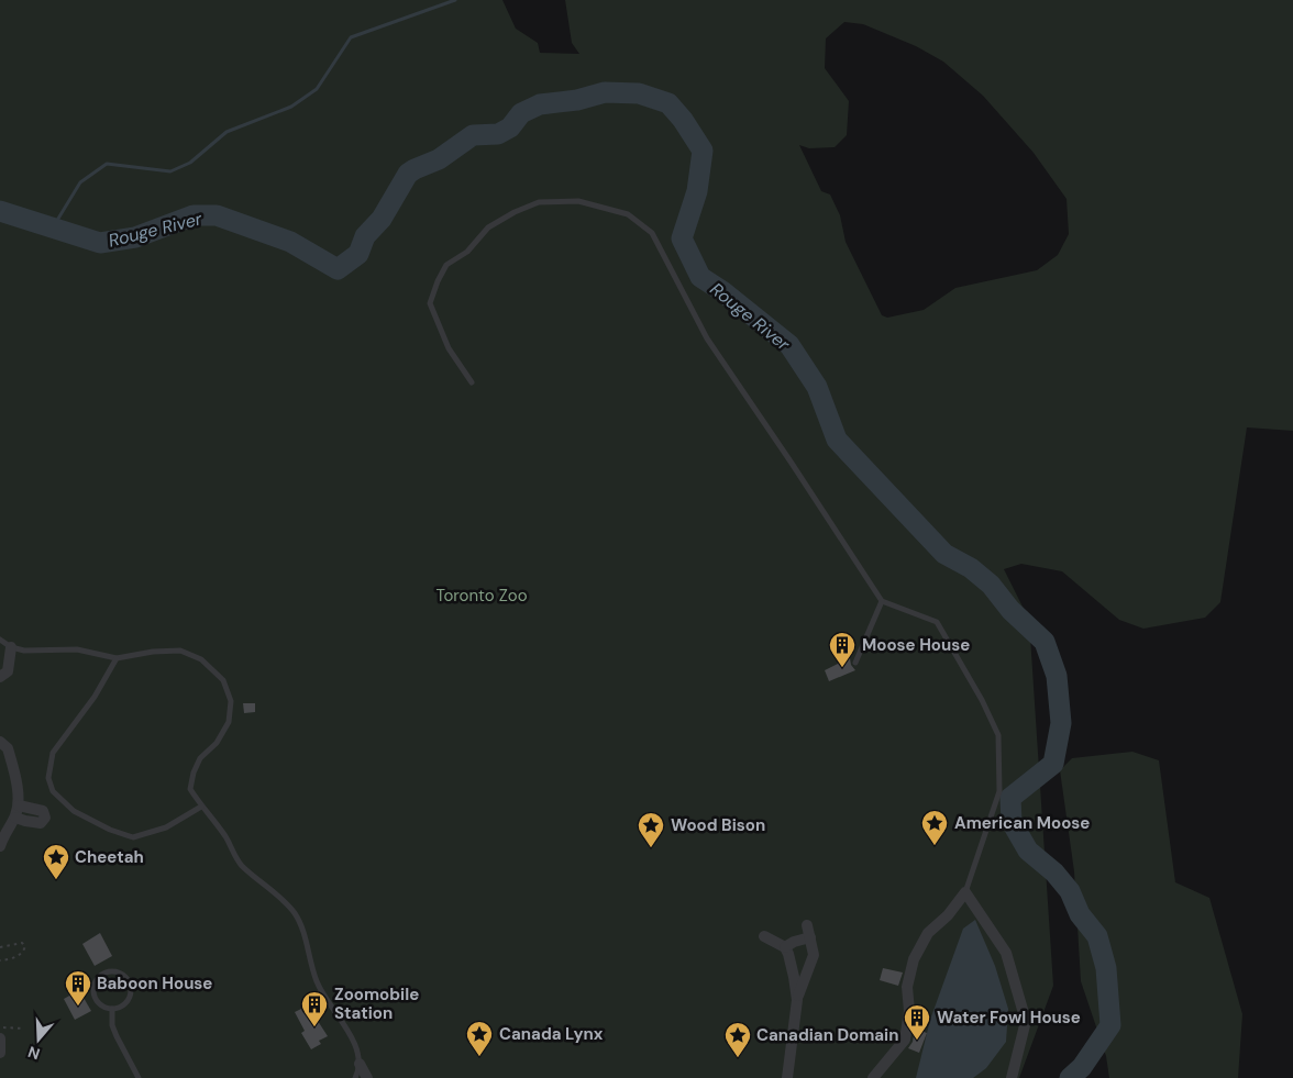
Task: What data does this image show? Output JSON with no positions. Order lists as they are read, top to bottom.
{
  "water": ["Rouge River"],
  "parks": ["Toronto Zoo"],
  "places": {
    "building": [
      "Moose House",
      "Baboon House",
      "Zoomobile Station",
      "Water Fowl House"
    ],
    "place": [
      "American Moose",
      "Wood Bison",
      "Cheetah",
      "Canada Lynx",
      "Canadian Domain"
    ]
  },
  "north": "bottom"
}
